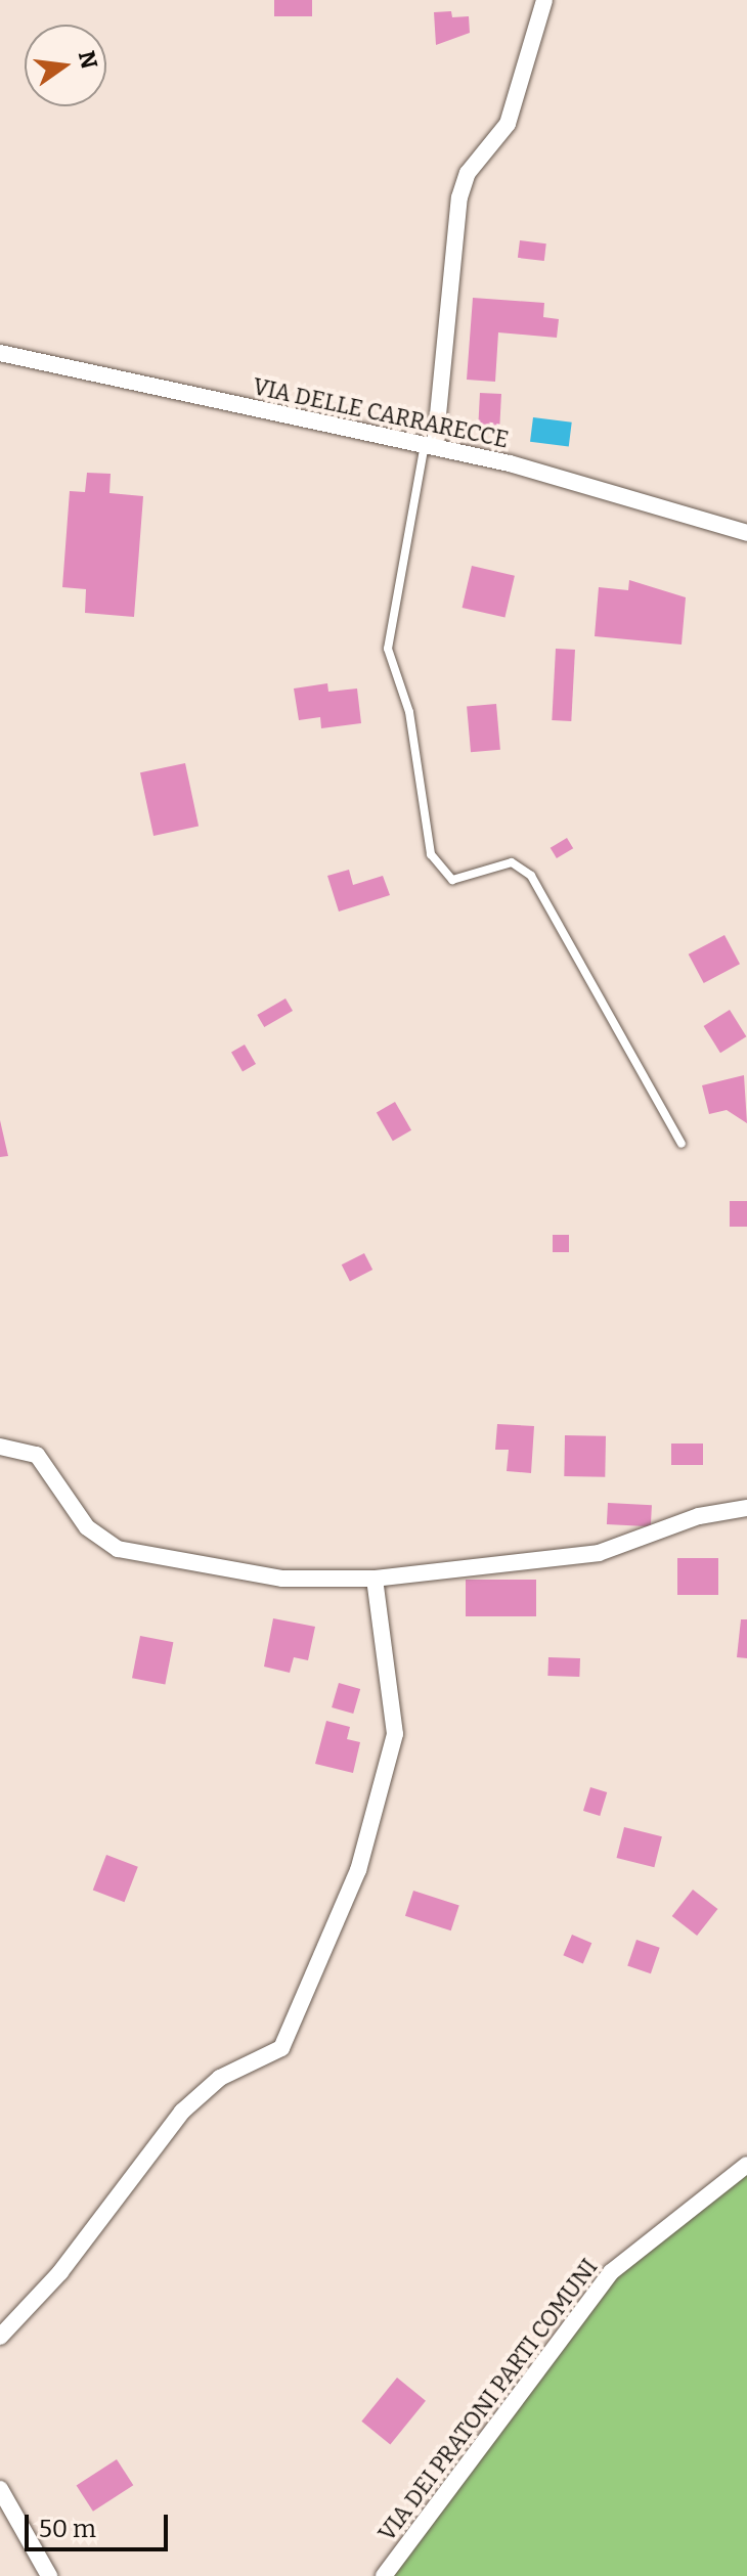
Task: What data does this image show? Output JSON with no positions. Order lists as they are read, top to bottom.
{
  "streets": {
    "street": ["VIA DELLE CARRARECCE", "VIA DEI PRATONI PARTI COMUNI"]
  },
  "scale_bar": "50 m",
  "north": "right"
}
